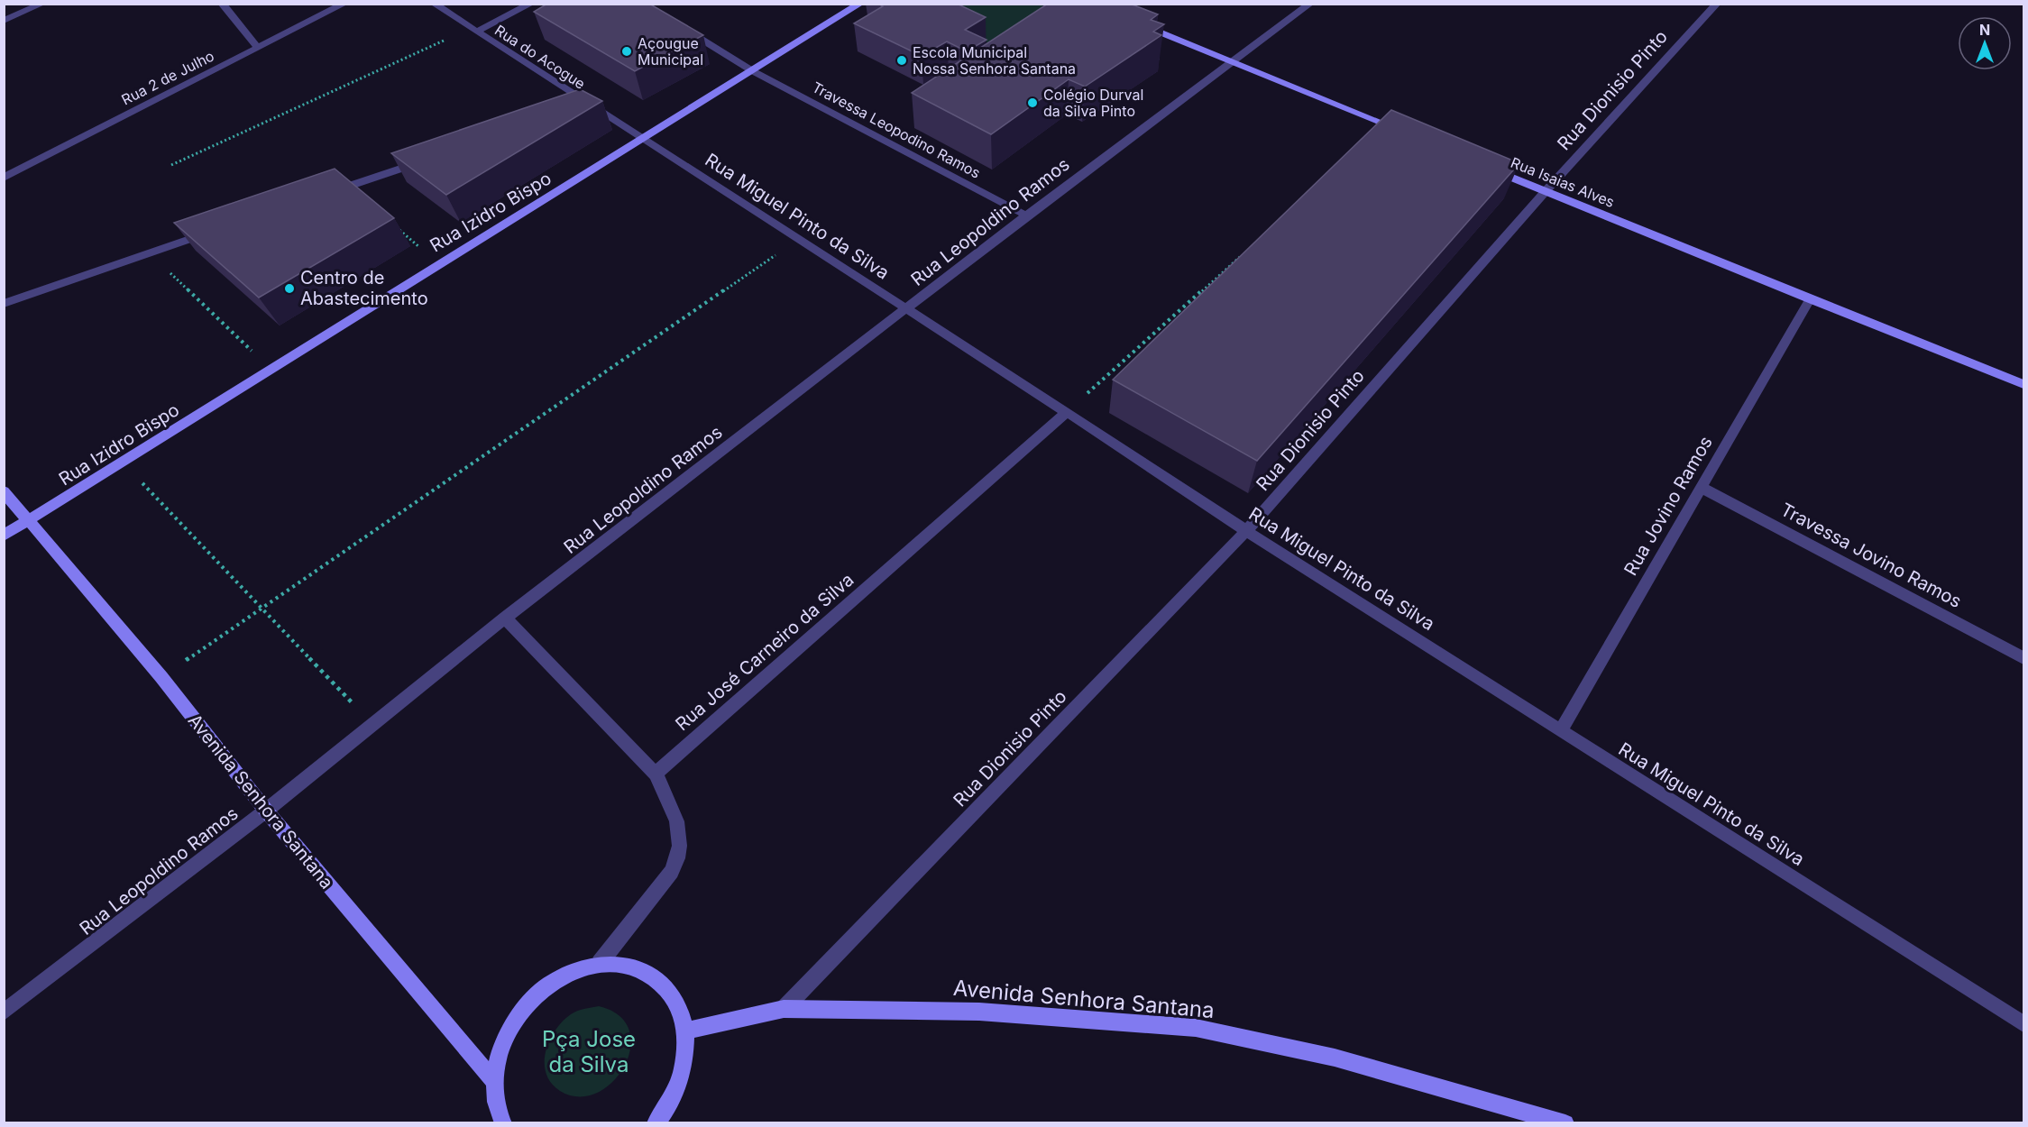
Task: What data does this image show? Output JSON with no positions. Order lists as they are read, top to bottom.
{
  "streets": {
    "street": [
      "Rua do Acogue",
      "Rua 2 de Julho",
      "Rua Dionisio Pinto",
      "Travessa Leopodino Ramos",
      "Rua Isaias Alves",
      "Rua Izidro Bispo",
      "Rua Miguel Pinto da Silva",
      "Rua Leopoldino Ramos",
      "Rua Jovino Ramos",
      "Travessa Jovino Ramos",
      "Rua José Carneiro da Silva",
      "Avenida Senhora Santana"
    ]
  },
  "crossings": [
    ["Rua do Acogue", "Rua Izidro Bispo"],
    ["Rua do Acogue", "Rua Miguel Pinto da Silva"],
    ["Rua Dionisio Pinto", "Rua Isaias Alves"],
    ["Rua Dionisio Pinto", "Rua Miguel Pinto da Silva"],
    ["Rua Dionisio Pinto", "Avenida Senhora Santana"],
    ["Travessa Leopodino Ramos", "Rua Izidro Bispo"],
    ["Travessa Leopodino Ramos", "Rua Leopoldino Ramos"],
    ["Rua Isaias Alves", "Rua Jovino Ramos"],
    ["Rua Izidro Bispo", "Rua Miguel Pinto da Silva"],
    ["Rua Izidro Bispo", "Avenida Senhora Santana"],
    ["Rua Miguel Pinto da Silva", "Rua Leopoldino Ramos"],
    ["Rua Miguel Pinto da Silva", "Rua Jovino Ramos"],
    ["Rua Miguel Pinto da Silva", "Rua José Carneiro da Silva"],
    ["Rua Leopoldino Ramos", "Avenida Senhora Santana"],
    ["Rua Jovino Ramos", "Travessa Jovino Ramos"]
  ],
  "parks": ["Pça Jose da Silva"],
  "places": [
    "Açougue Municipal",
    "Escola Municipal Nossa Senhora Santana",
    "Colégio Durval da Silva Pinto",
    "Centro de Abastecimento"
  ],
  "north": "top"
}
